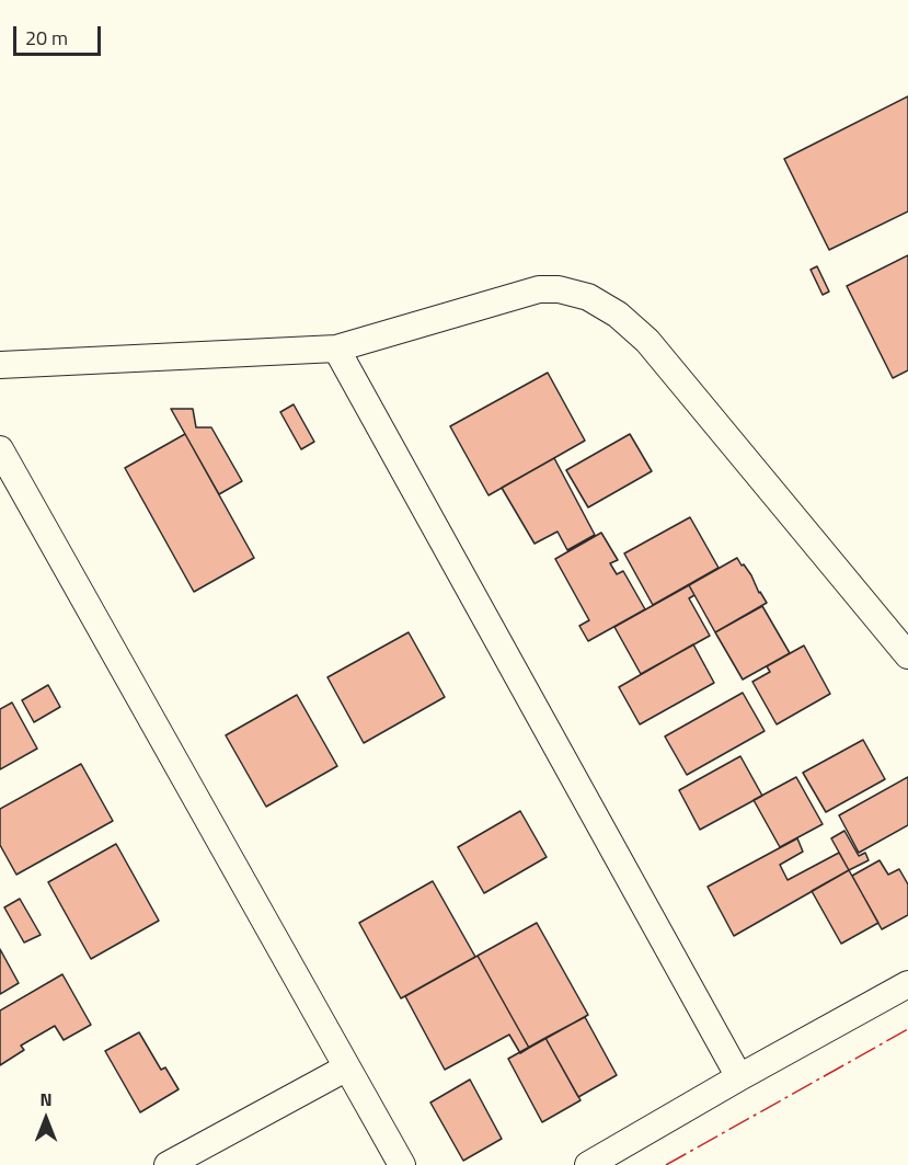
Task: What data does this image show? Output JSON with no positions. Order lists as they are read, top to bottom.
{
  "scale_bar": "20 m",
  "north": "top"
}
